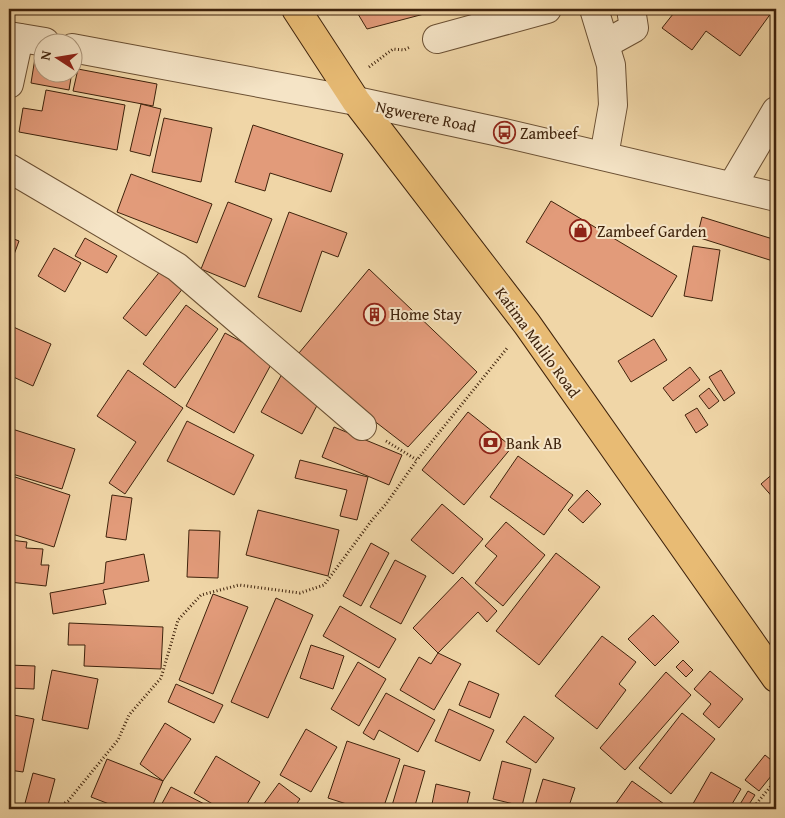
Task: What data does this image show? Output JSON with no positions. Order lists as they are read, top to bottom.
{
  "streets": {
    "main road": ["Katima Mulilo Road"],
    "street": ["Ngwerere Road"]
  },
  "crossings": [
    ["Ngwerere Road", "Katima Mulilo Road"]
  ],
  "places": {
    "bus stop": ["Zambeef"],
    "shop": ["Zambeef Garden"],
    "building": ["Home Stay"],
    "bank": ["Bank AB"]
  },
  "north": "left"
}
